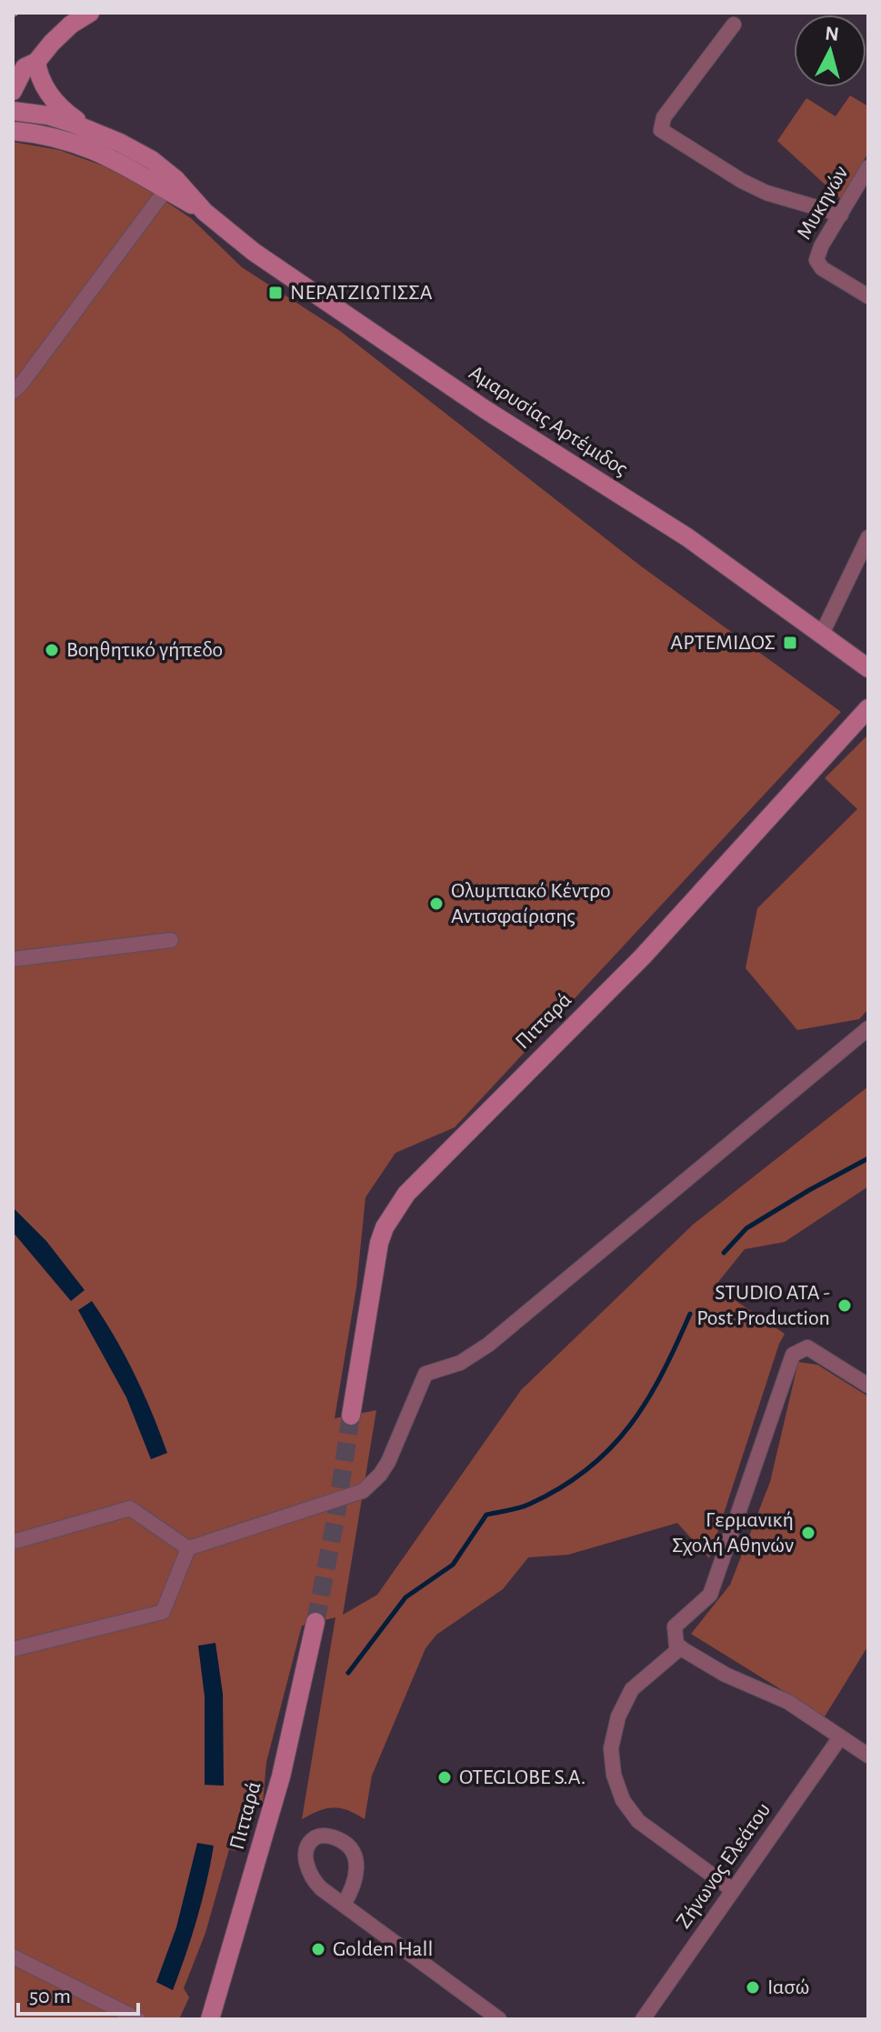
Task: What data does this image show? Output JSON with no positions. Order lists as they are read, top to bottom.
{
  "streets": {
    "street": [
      "Μυκηνών",
      "Αμαρυσίας Αρτέμιδος",
      "Πιτταρά",
      "Ζήνωνος Ελεάτου"
    ]
  },
  "places": {
    "transit": ["ΝΕΡΑΤΖΙΩΤΙΣΣΑ", "ΑΡΤΕΜΙΔΟΣ"],
    "other": [
      "Βοηθητικό γήπεδο",
      "Ολυμπιακό Κέντρο Αντισφαίρισης",
      "STUDIO ATA - Post Production",
      "Γερμανική Σχολή Αθηνών",
      "OTEGLOBE S.A.",
      "Golden Hall",
      "Ιασώ"
    ]
  },
  "scale_bar": "50 m",
  "north": "top"
}
